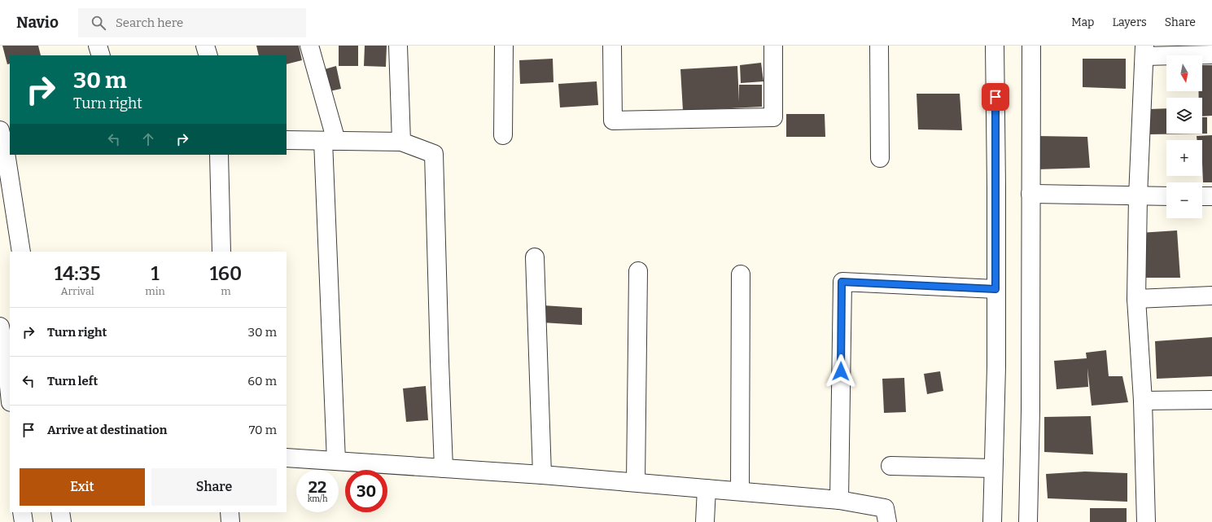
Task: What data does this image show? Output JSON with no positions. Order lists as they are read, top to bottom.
{
  "north": "bottom",
  "page": {
    "header": "Navio",
    "search": "Search here",
    "nav": ["Map", "Layers", "Share"],
    "map_buttons": ["+", "−"],
    "turn": ["30 m", "Turn right"],
    "eta": [
      "14:35",
      "Arrival",
      "1",
      "min",
      "160",
      "m"
    ],
    "list": [
      {
        "name": "Turn right",
        "value": "30 m"
      },
      {
        "name": "Turn left",
        "value": "60 m"
      },
      {
        "name": "Arrive at destination",
        "value": "70 m"
      }
    ],
    "buttons": ["Exit", "Share"],
    "speed": "22 km/h",
    "limit": "30"
  }
}
